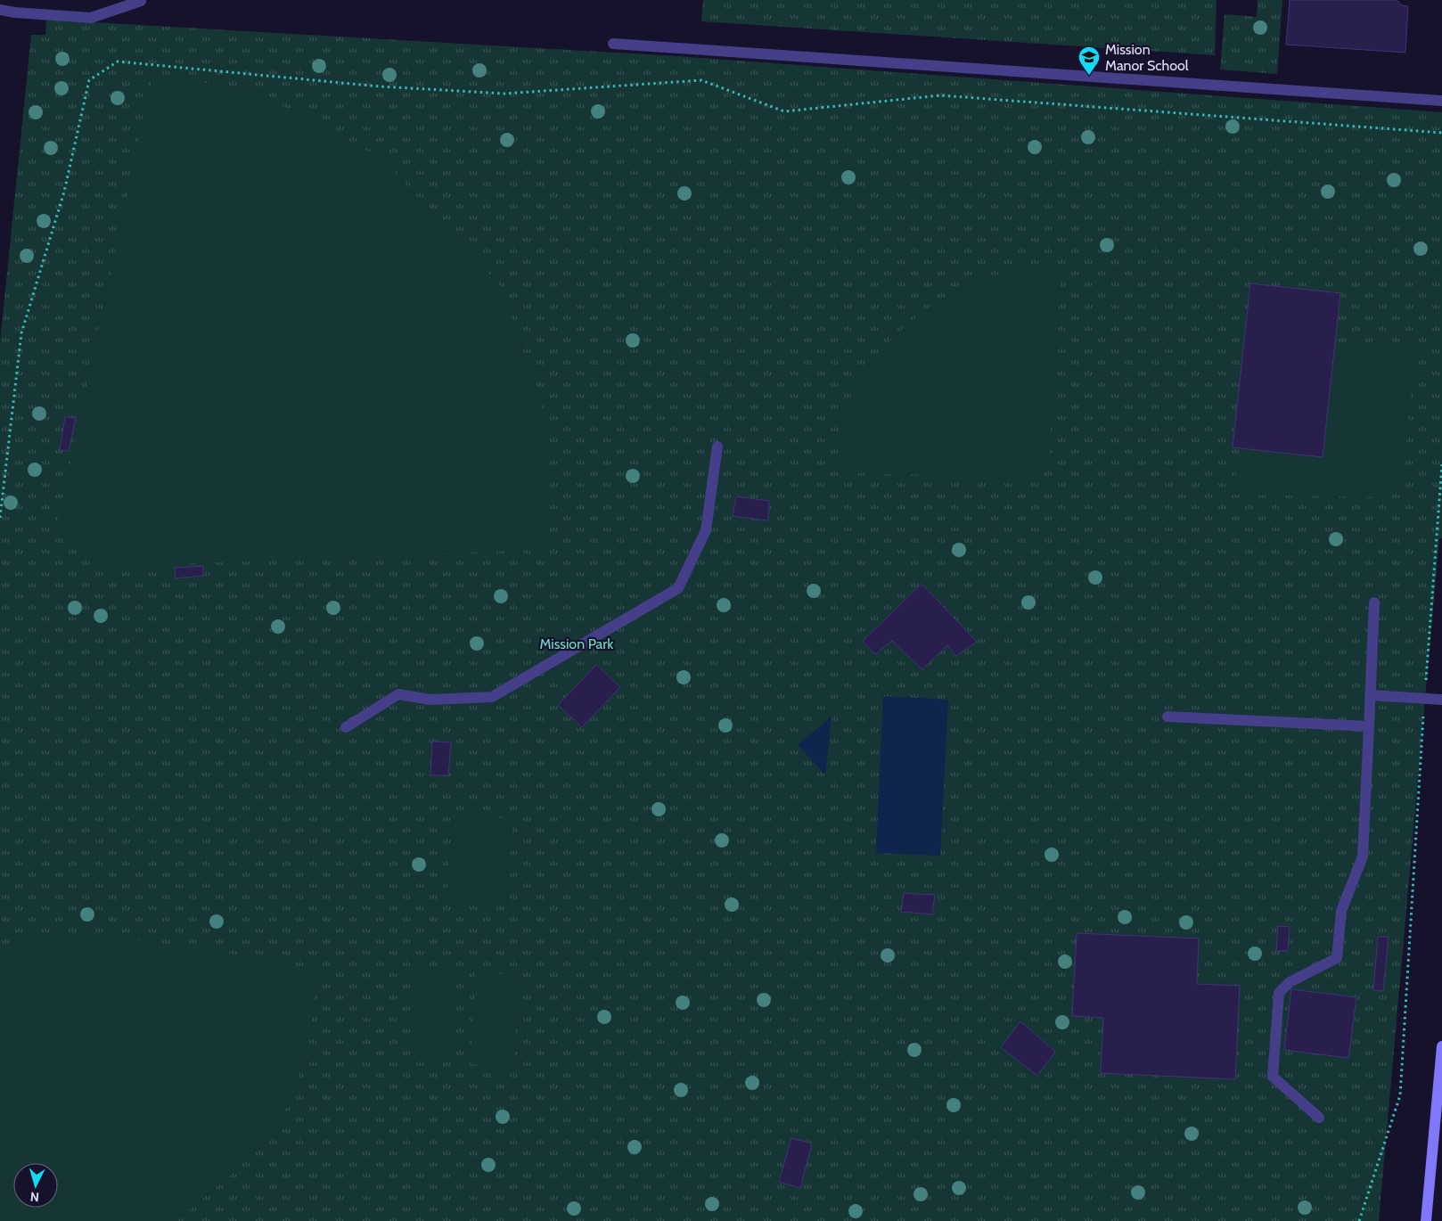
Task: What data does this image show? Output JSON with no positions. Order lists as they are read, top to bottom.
{
  "parks": ["Mission Park"],
  "places": {
    "school or university": ["Mission Manor School"]
  },
  "north": "bottom"
}
